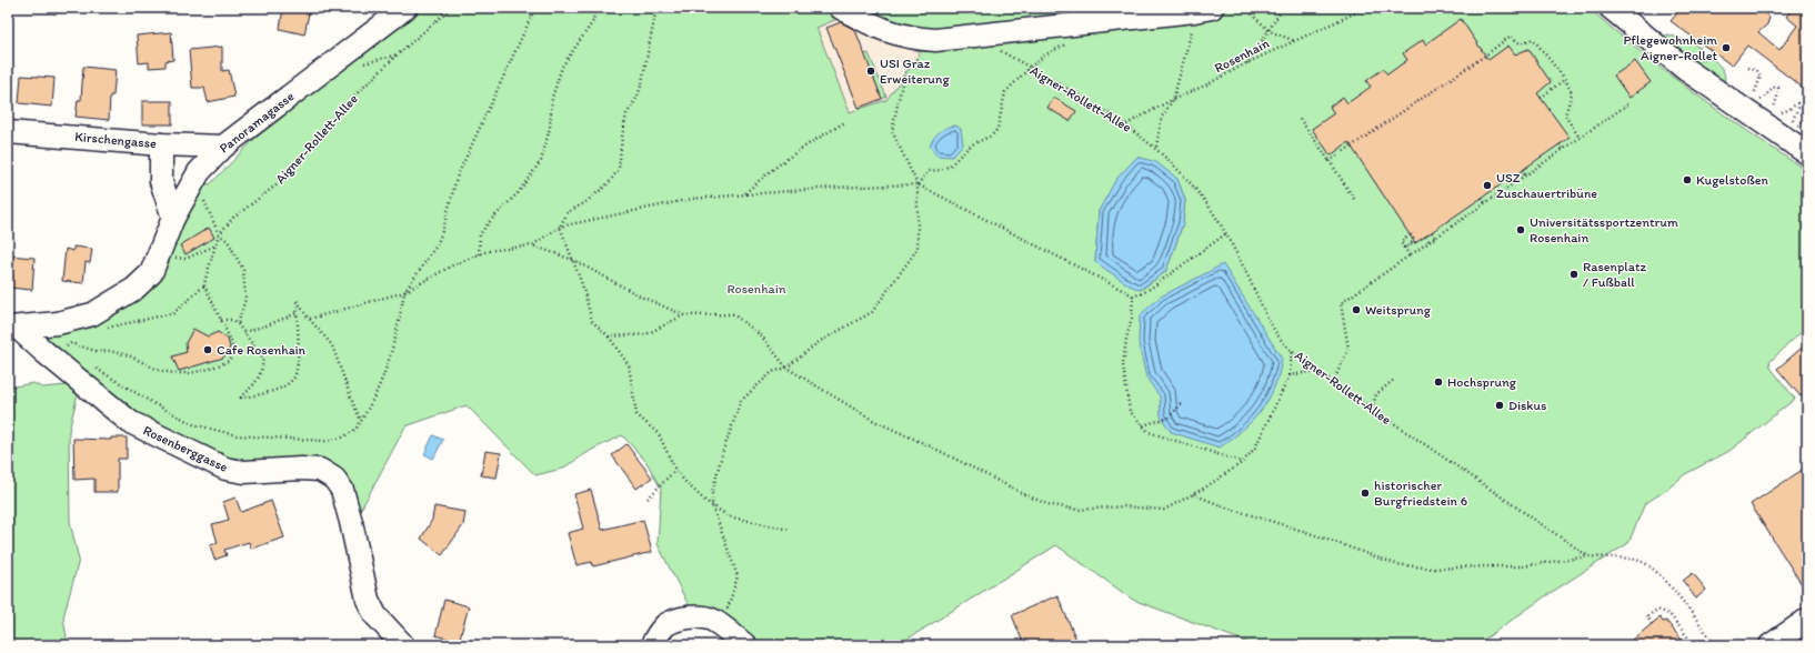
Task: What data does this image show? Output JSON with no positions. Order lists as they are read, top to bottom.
{
  "streets": {
    "street": ["Panoramagasse", "Kirschengasse", "Rosenberggasse"],
    "path": ["Rosenhain", "Aigner-Rollett-Allee"]
  },
  "crossings": [
    ["Rosenhain", "Aigner-Rollett-Allee"],
    ["Panoramagasse", "Kirschengasse"],
    ["Panoramagasse", "Rosenberggasse"]
  ],
  "parks": ["Rosenhain"],
  "places": [
    "Pflegewohnheim Aigner-Rollet",
    "USI Graz Erweiterung",
    "Kugelstoßen",
    "USZ Zuschauertribüne",
    "Universitätssportzentrum Rosenhain",
    "Rasenplatz / Fußball",
    "Weitsprung",
    "Cafe Rosenhain",
    "Hochsprung",
    "Diskus",
    "historischer Burgfriedstein 6"
  ]
}
